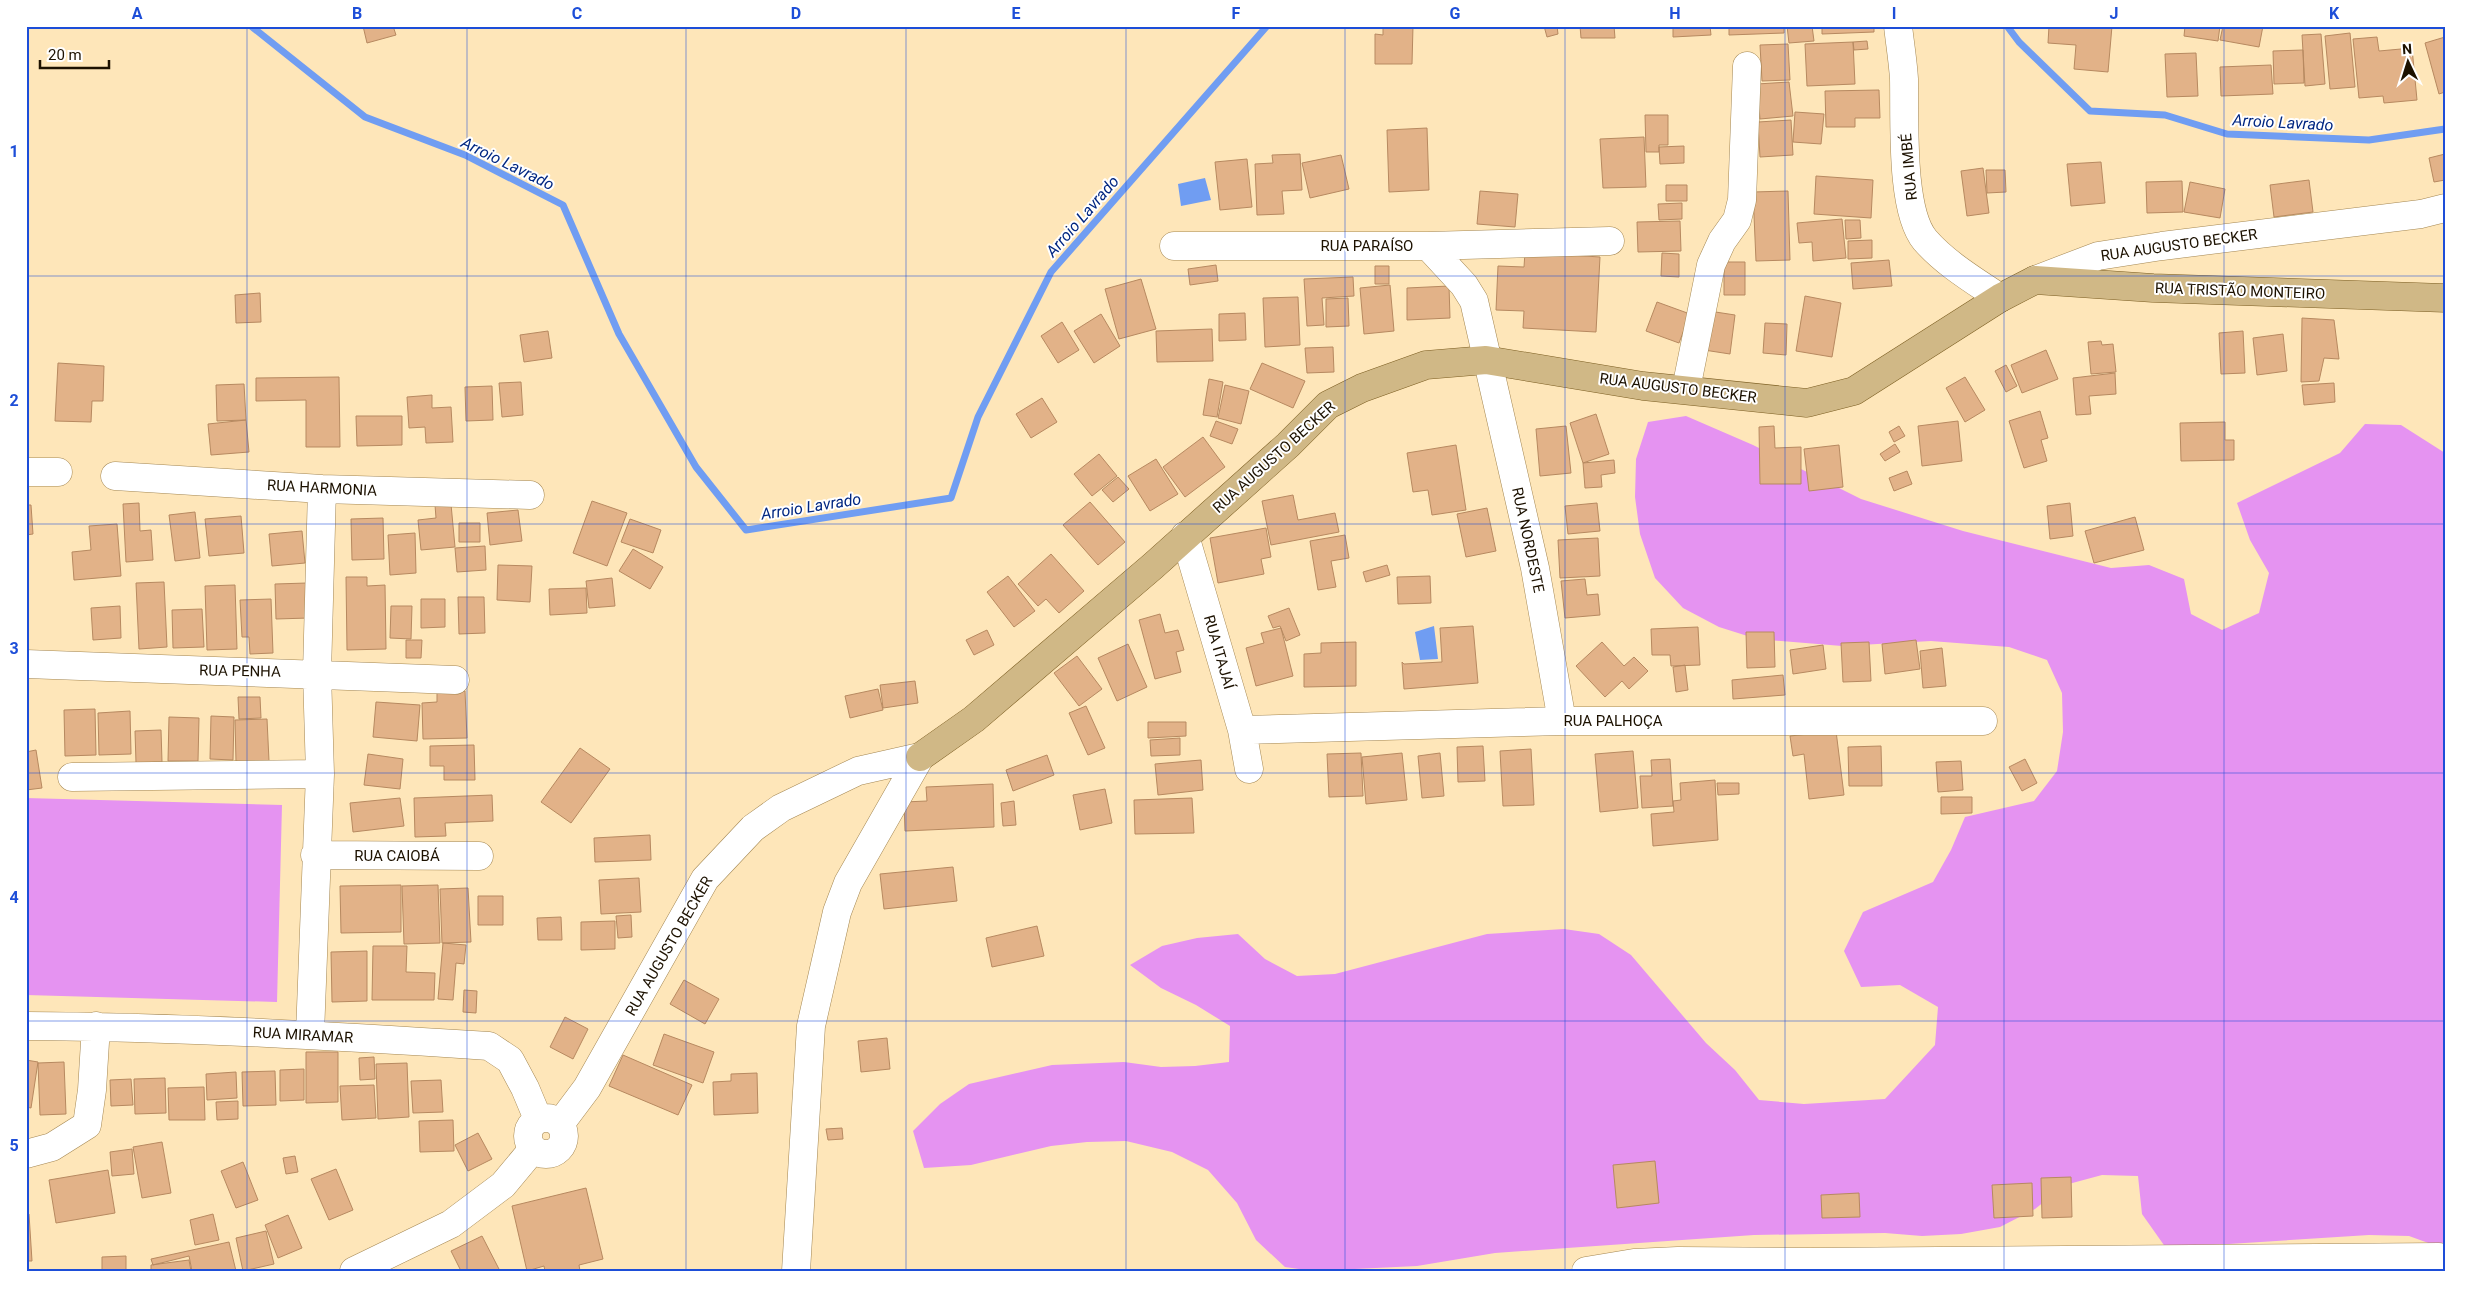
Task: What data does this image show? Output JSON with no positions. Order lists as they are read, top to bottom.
{
  "streets": {
    "main road": ["RUA AUGUSTO BECKER", "RUA TRISTÃO MONTEIRO"],
    "street": [
      "RUA IMBÉ",
      "RUA PARAÍSO",
      "RUA HARMONIA",
      "RUA NORDESTE",
      "RUA ITAJAÍ",
      "RUA PENHA",
      "RUA PALHOÇA",
      "RUA CAIOBÁ",
      "RUA MIRAMAR"
    ]
  },
  "crossings": [
    ["RUA IMBÉ", "RUA AUGUSTO BECKER"],
    ["RUA AUGUSTO BECKER", "RUA PARAÍSO"],
    ["RUA AUGUSTO BECKER", "RUA TRISTÃO MONTEIRO"],
    ["RUA AUGUSTO BECKER", "RUA NORDESTE"],
    ["RUA AUGUSTO BECKER", "RUA ITAJAÍ"],
    ["RUA AUGUSTO BECKER", "RUA MIRAMAR"],
    ["RUA PARAÍSO", "RUA NORDESTE"],
    ["RUA NORDESTE", "RUA PALHOÇA"],
    ["RUA ITAJAÍ", "RUA PALHOÇA"]
  ],
  "water": ["Arroio Lavrado"],
  "scale_bar": "20 m",
  "north": "top",
  "grid": {
    "columns": [
      "A",
      "B",
      "C",
      "D",
      "E",
      "F",
      "G",
      "H",
      "I",
      "J",
      "K"
    ],
    "rows": [
      "1",
      "2",
      "3",
      "4",
      "5"
    ]
  }
}
